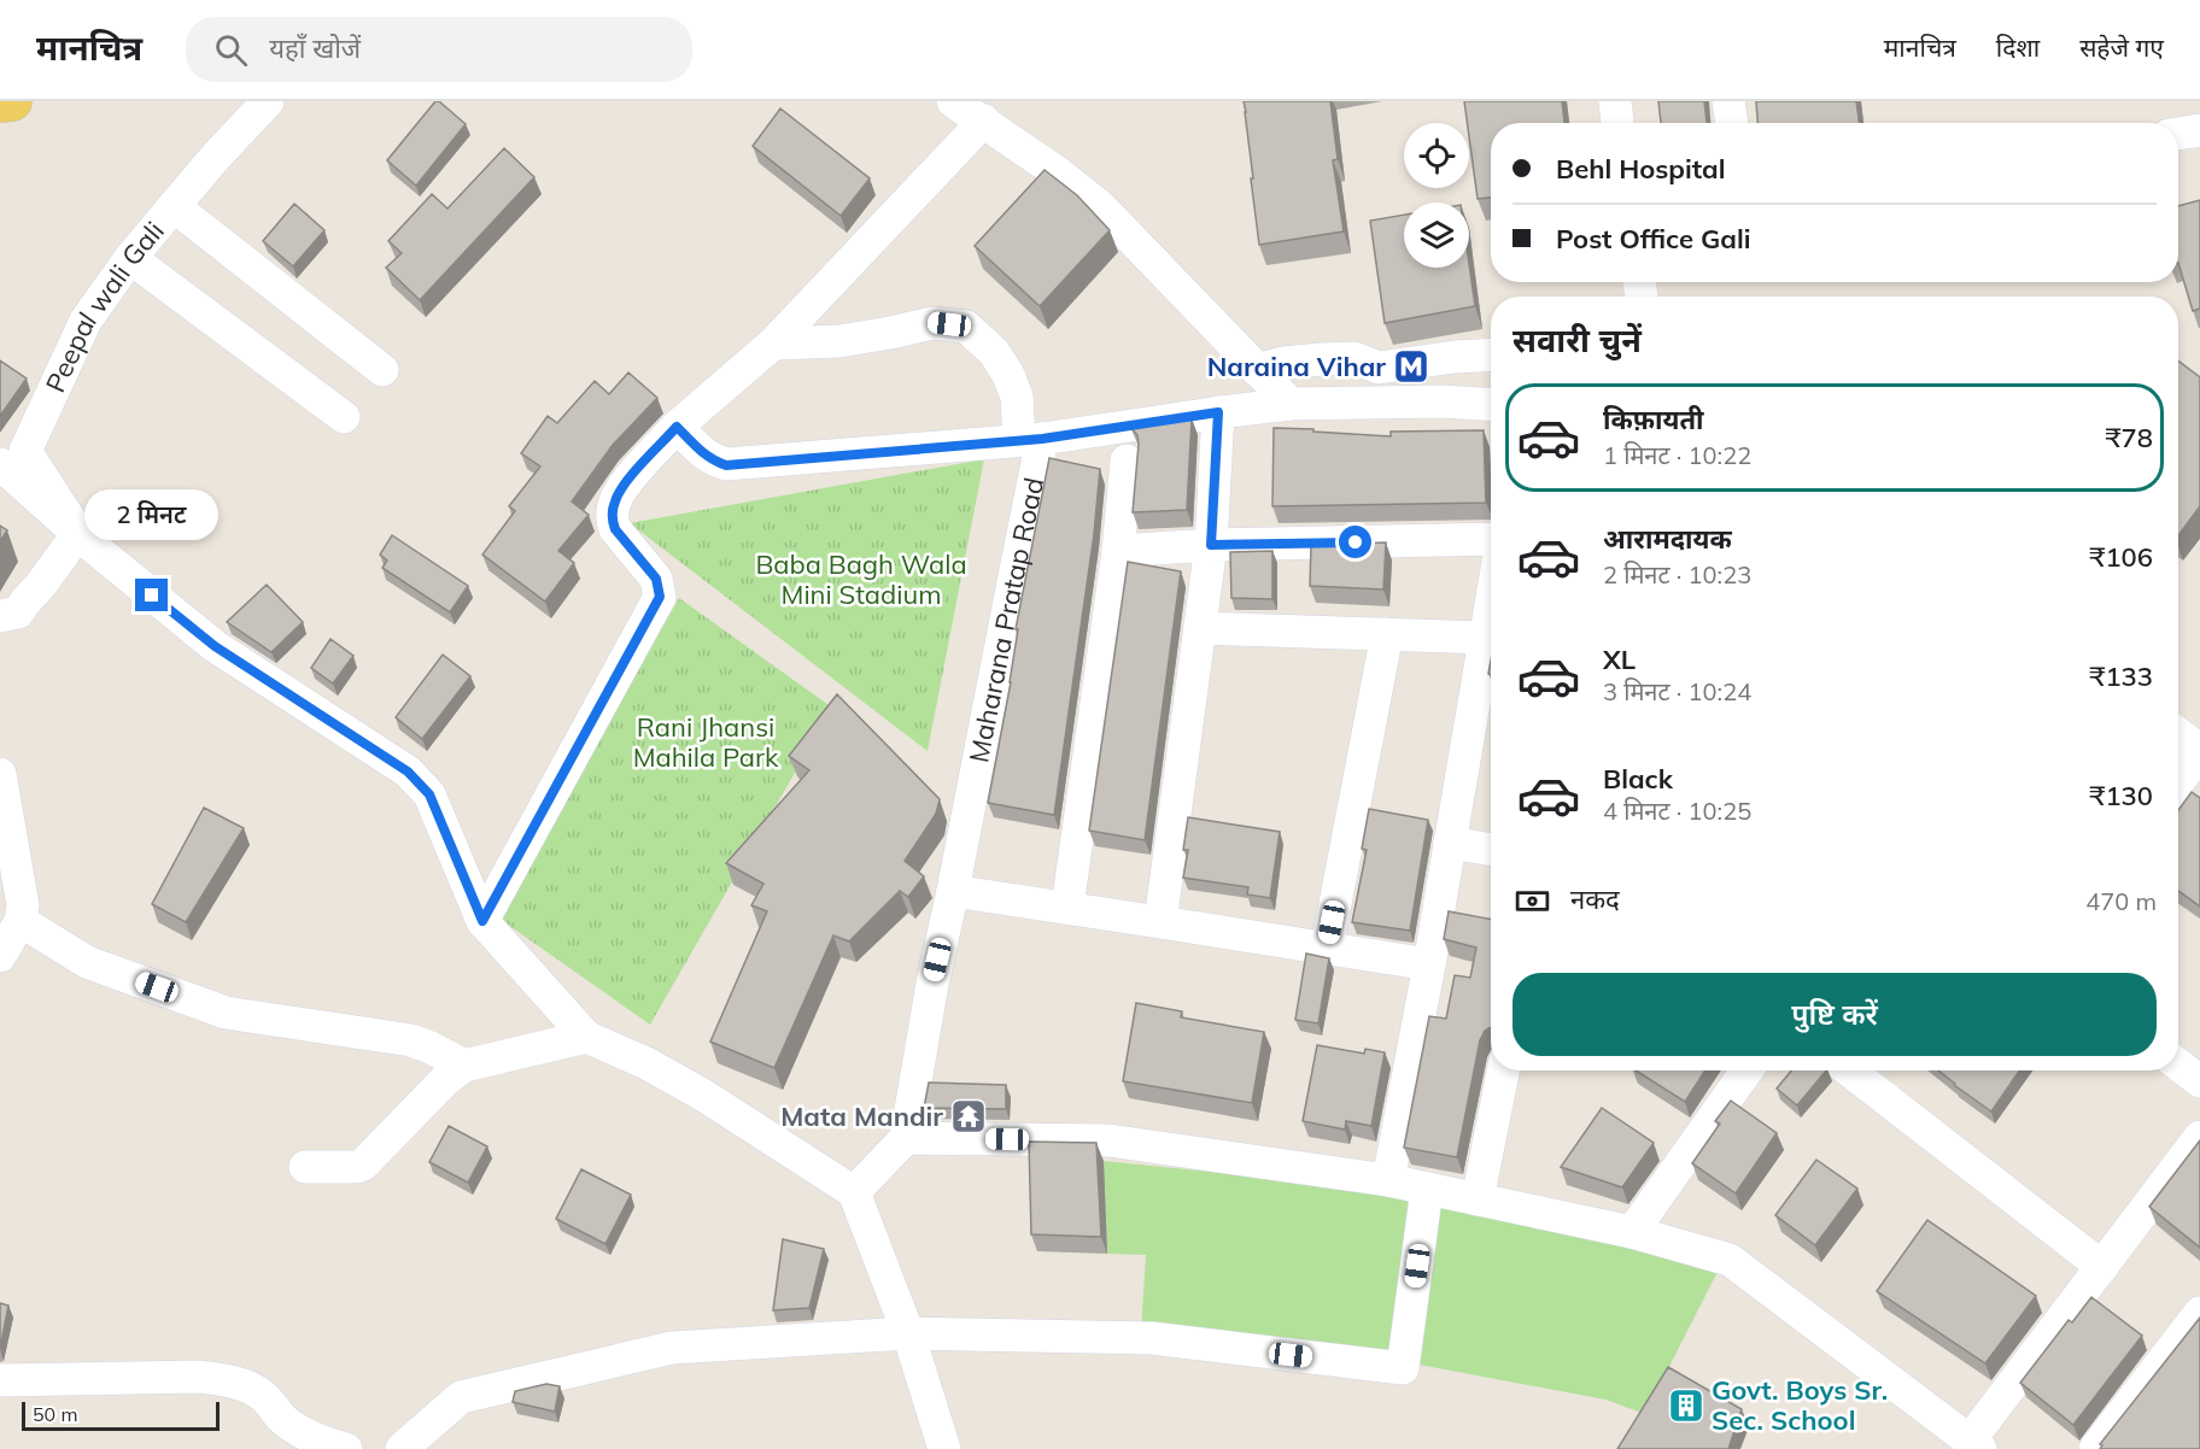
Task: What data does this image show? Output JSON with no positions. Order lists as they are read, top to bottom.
{
  "streets": {
    "street": ["Peepal wali Gali", "Maharana Pratap Road"]
  },
  "parks": ["Baba Bagh Wala Mini Stadium", "Rani Jhansi Mahila Park"],
  "places": {
    "metro station": ["Naraina Vihar"],
    "temple": ["Mata Mandir"],
    "building": ["Govt. Boys Sr. Sec. School"]
  },
  "scale_bar": "50 m",
  "page": {
    "header": "मानचित्र",
    "search": "यहाँ खोजें",
    "nav": ["मानचित्र", "दिशा", "सहेजे गए"],
    "banner": ["Behl Hospital", "Post Office Gali"],
    "heading": "सवारी चुनें",
    "list": [
      {
        "name": "किफ़ायती",
        "note": "1 मिनट · 10:22",
        "value": "₹78"
      },
      {
        "name": "आरामदायक",
        "note": "2 मिनट · 10:23",
        "value": "₹106"
      },
      {
        "name": "XL",
        "note": "3 मिनट · 10:24",
        "value": "₹133"
      },
      {
        "name": "Black",
        "note": "4 मिनट · 10:25",
        "value": "₹130"
      }
    ],
    "bubble": "2 मिनट",
    "pay": ["नकद", "470 m"],
    "buttons": "पुष्टि करें",
    "scale": "50 m"
  }
}
